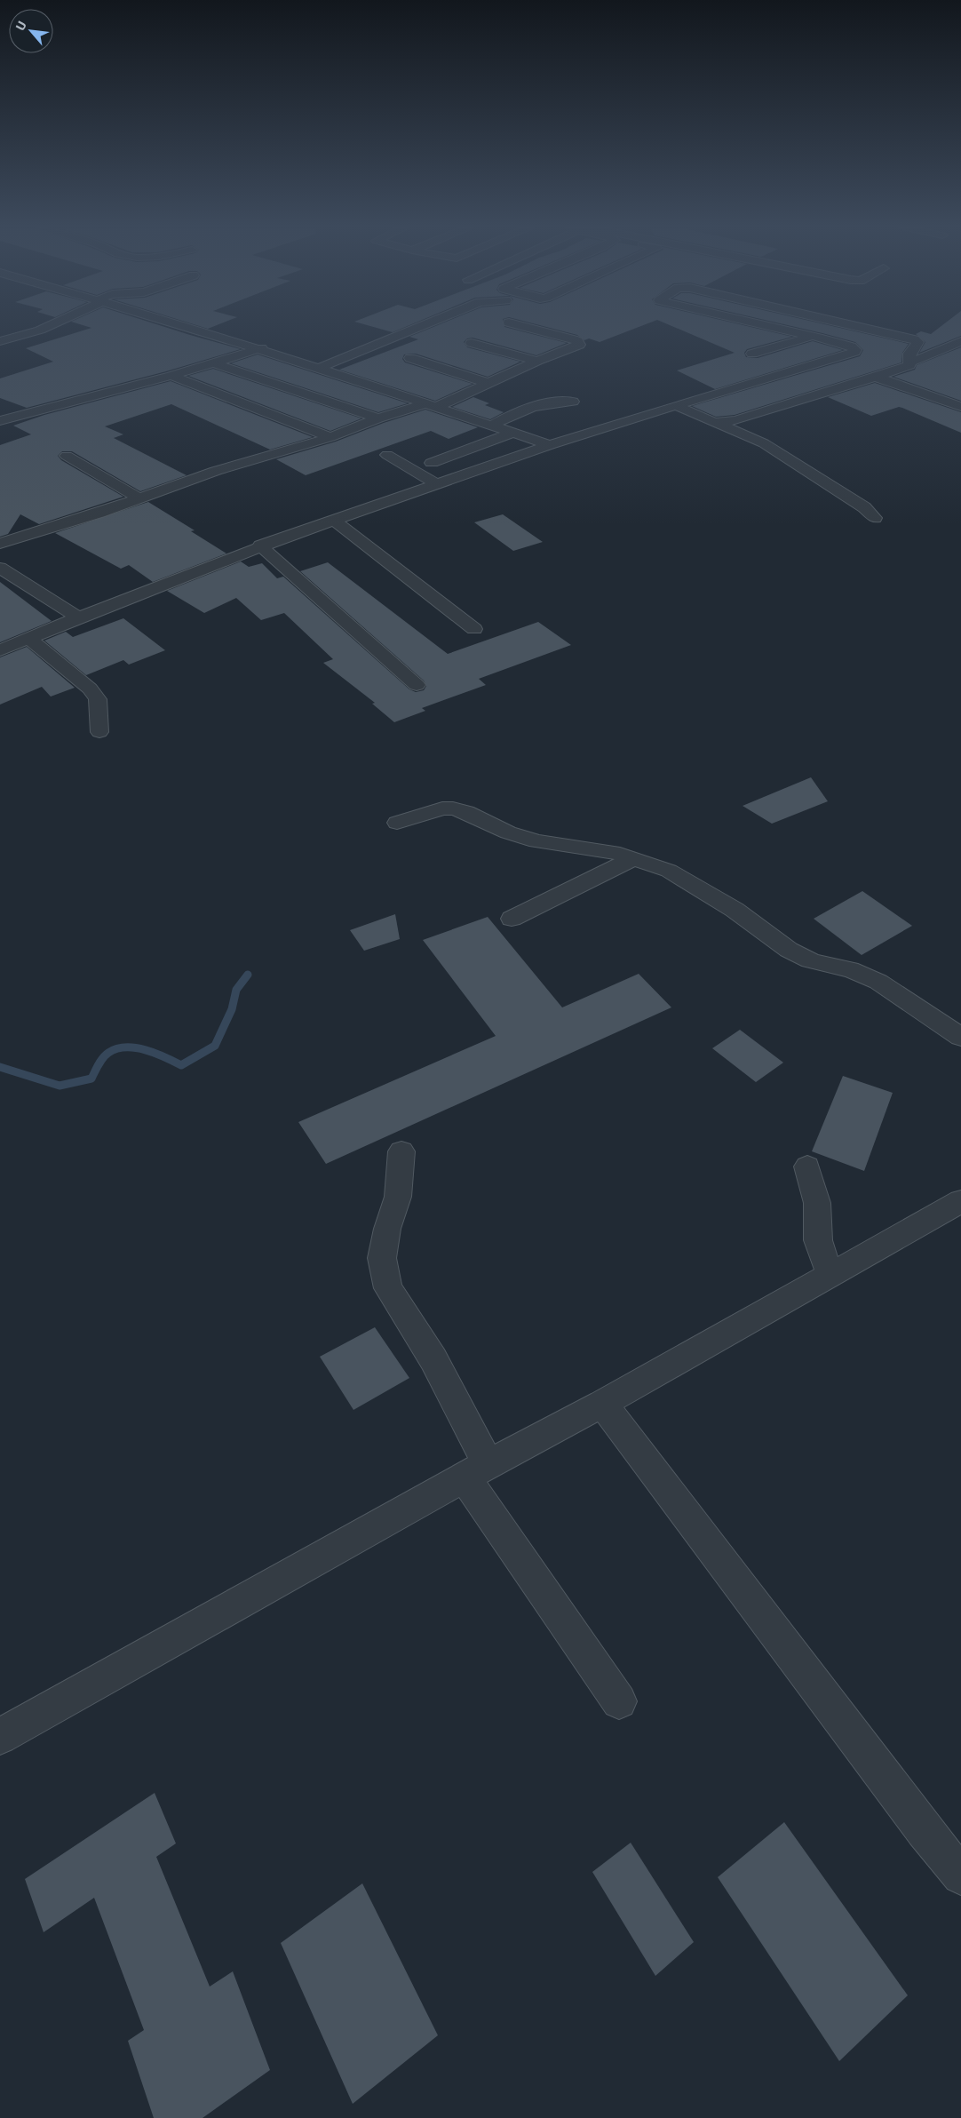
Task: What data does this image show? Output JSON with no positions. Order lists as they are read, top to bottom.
{
  "north": "top left"
}
